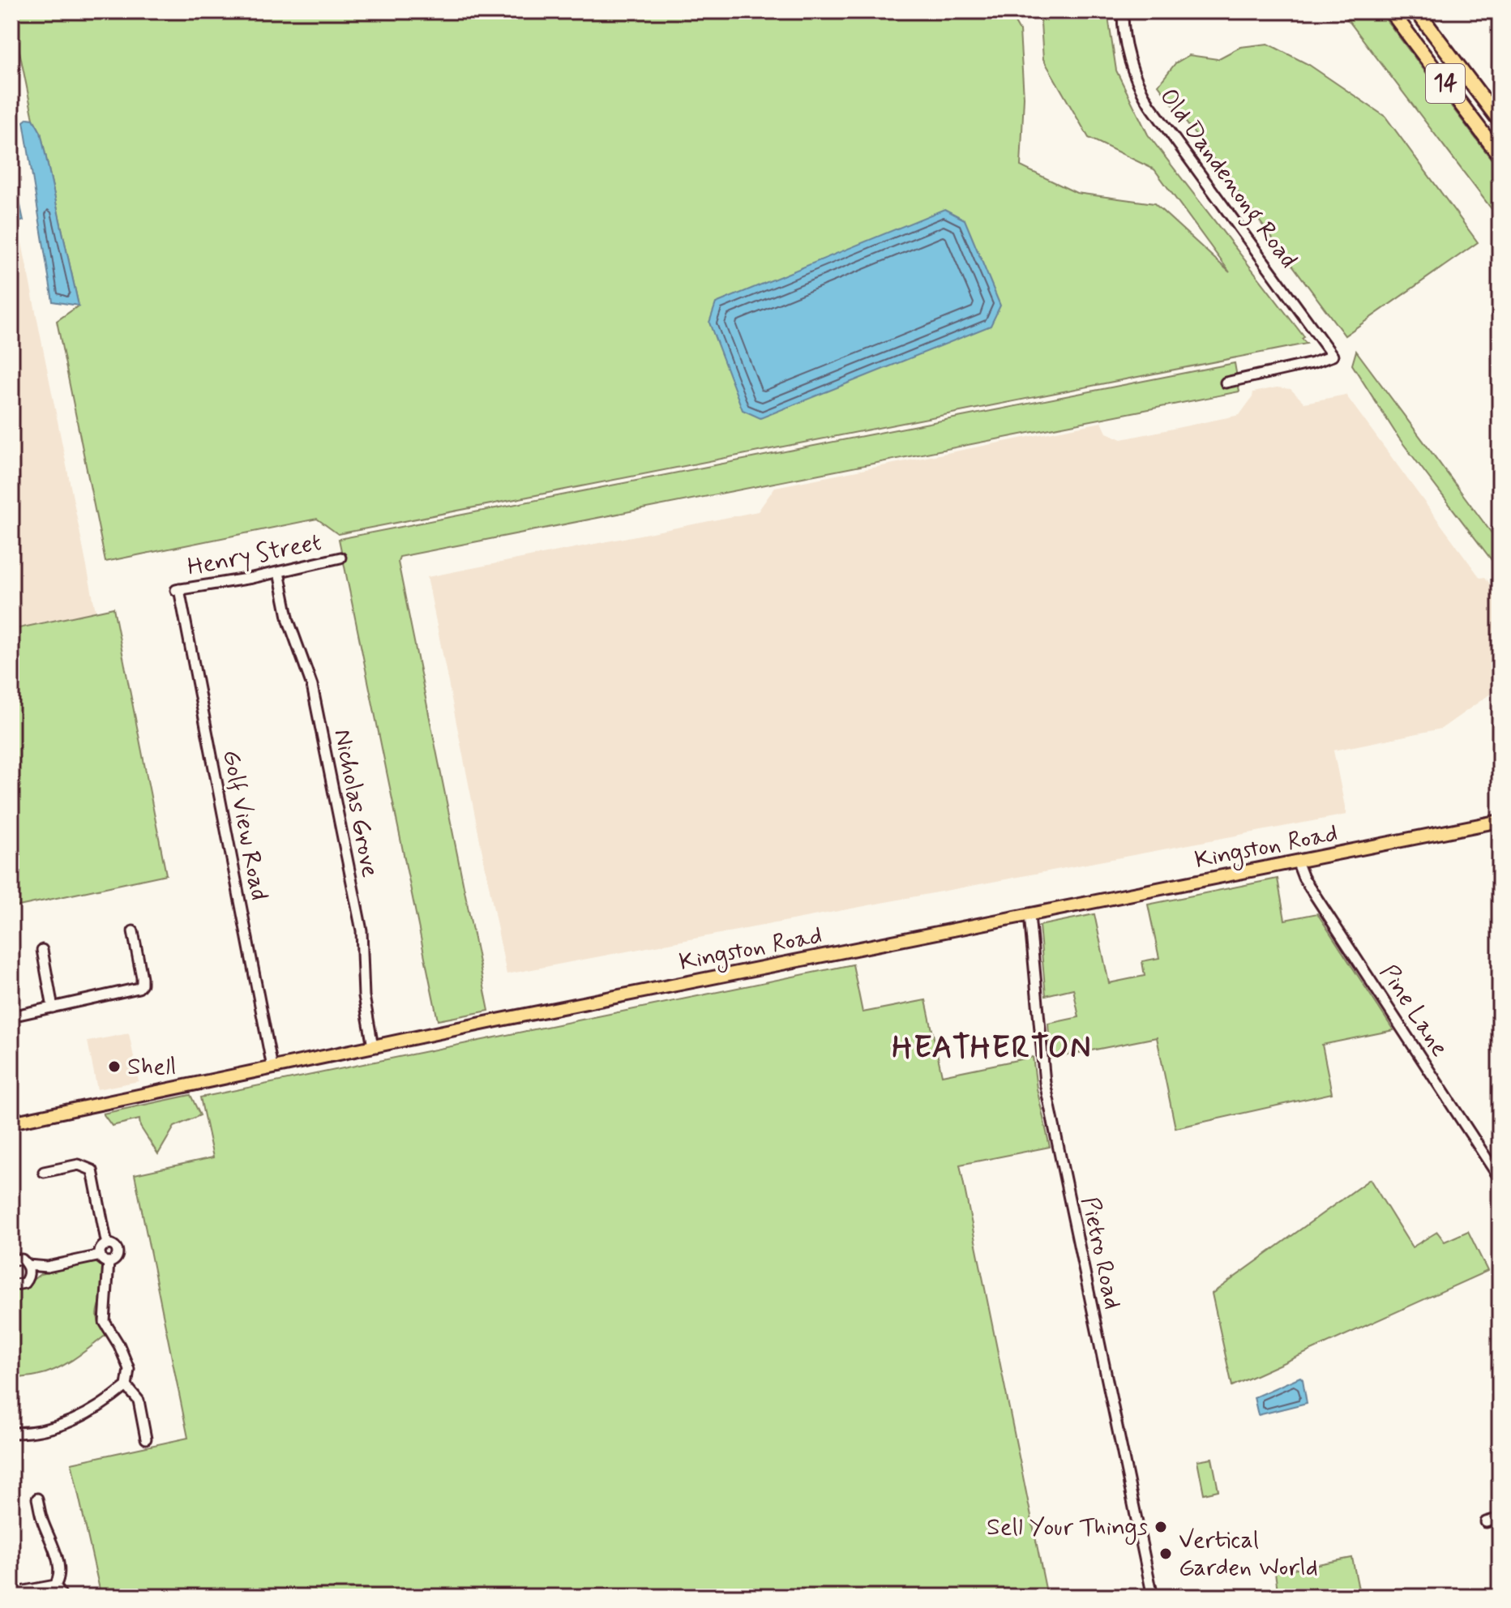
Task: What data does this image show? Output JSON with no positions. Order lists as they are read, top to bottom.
{
  "streets": {
    "highway": ["14"],
    "main road": ["Kingston Road"],
    "street": [
      "Old Dandenong Road",
      "Henry Street",
      "Nicholas Grove",
      "Golf View Road",
      "Pine Lane",
      "Pietro Road"
    ]
  },
  "crossings": [
    ["Henry Street", "Nicholas Grove"],
    ["Henry Street", "Golf View Road"],
    ["Nicholas Grove", "Kingston Road"],
    ["Golf View Road", "Kingston Road"],
    ["Kingston Road", "Pine Lane"],
    ["Kingston Road", "Pietro Road"]
  ],
  "districts": ["HEATHERTON"],
  "places": ["Shell", "Sell Your Things", "Vertical Garden World"]
}
